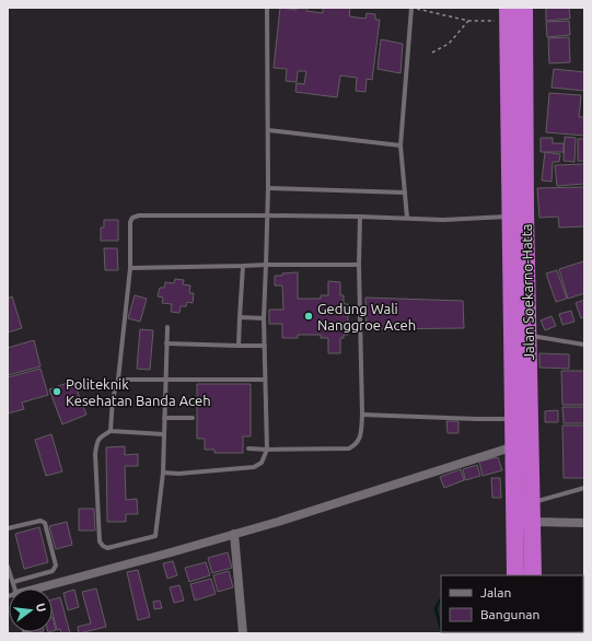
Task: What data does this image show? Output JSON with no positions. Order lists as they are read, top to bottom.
{
  "streets": {
    "highway": ["Jalan Soekarno-Hatta"]
  },
  "places": ["Gedung Wali Nanggroe Aceh", "Politeknik Kesehatan Banda Aceh"],
  "legend": ["Jalan", "Bangunan"],
  "north": "right"
}
